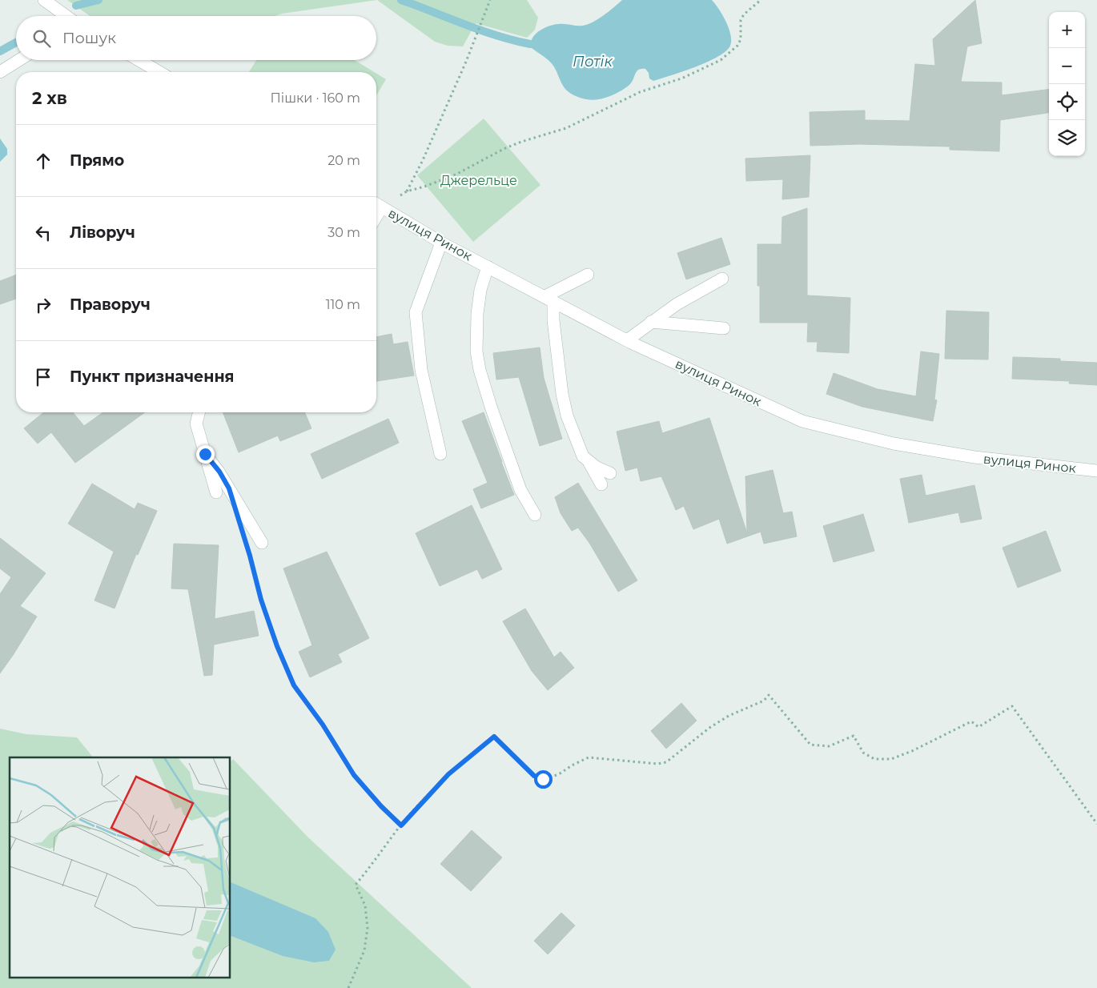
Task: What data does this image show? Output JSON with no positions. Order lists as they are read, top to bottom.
{
  "streets": {
    "street": ["вулиця Ринок"]
  },
  "water": ["Потік"],
  "parks": ["Джерельце"],
  "page": {
    "map_buttons": ["+", "−"],
    "search": "Пошук",
    "heading": ["2 хв", "Пішки · 160 m"],
    "list": [
      ["Прямо", "20 m"],
      ["Ліворуч", "30 m"],
      ["Праворуч", "110 m"],
      "Пункт призначення"
    ]
  }
}
